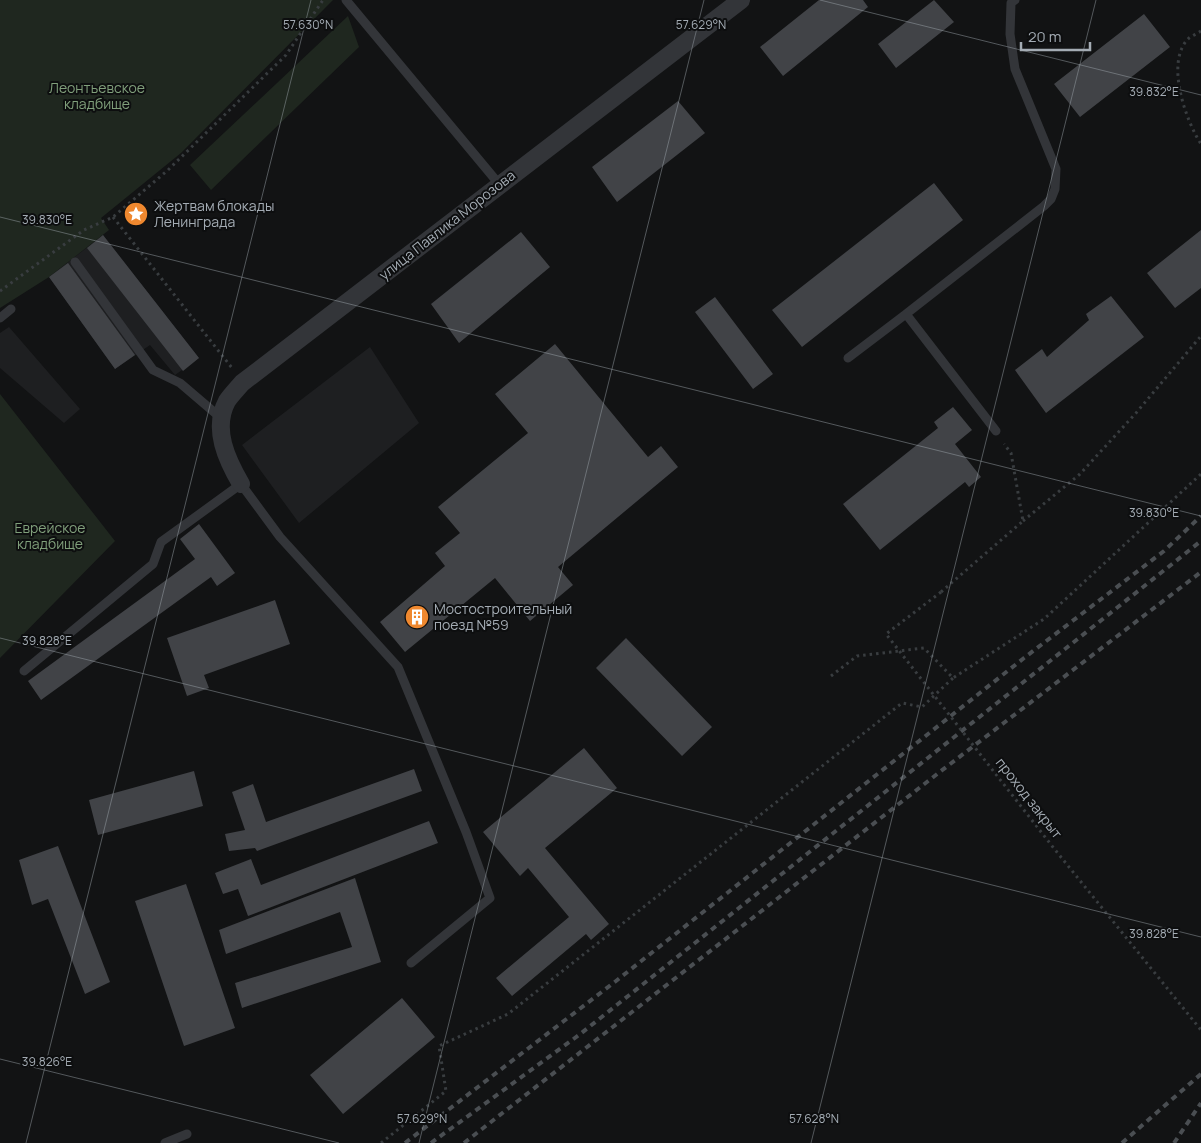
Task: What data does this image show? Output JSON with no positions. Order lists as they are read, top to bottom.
{
  "streets": {
    "street": ["улица Павлика Морозова"],
    "path": ["проход закрыт"]
  },
  "parks": ["Леонтьевское кладбище", "Еврейское кладбище"],
  "places": {
    "place": ["Жертвам блокады Ленинграда"],
    "building": ["Мостостроительный поезд №59"]
  },
  "scale_bar": "20 m",
  "coordinates": [
    "57.630°N",
    "57.629°N",
    "39.832°E",
    "39.830°E",
    "39.828°E",
    "39.826°E",
    "57.628°N"
  ]
}
